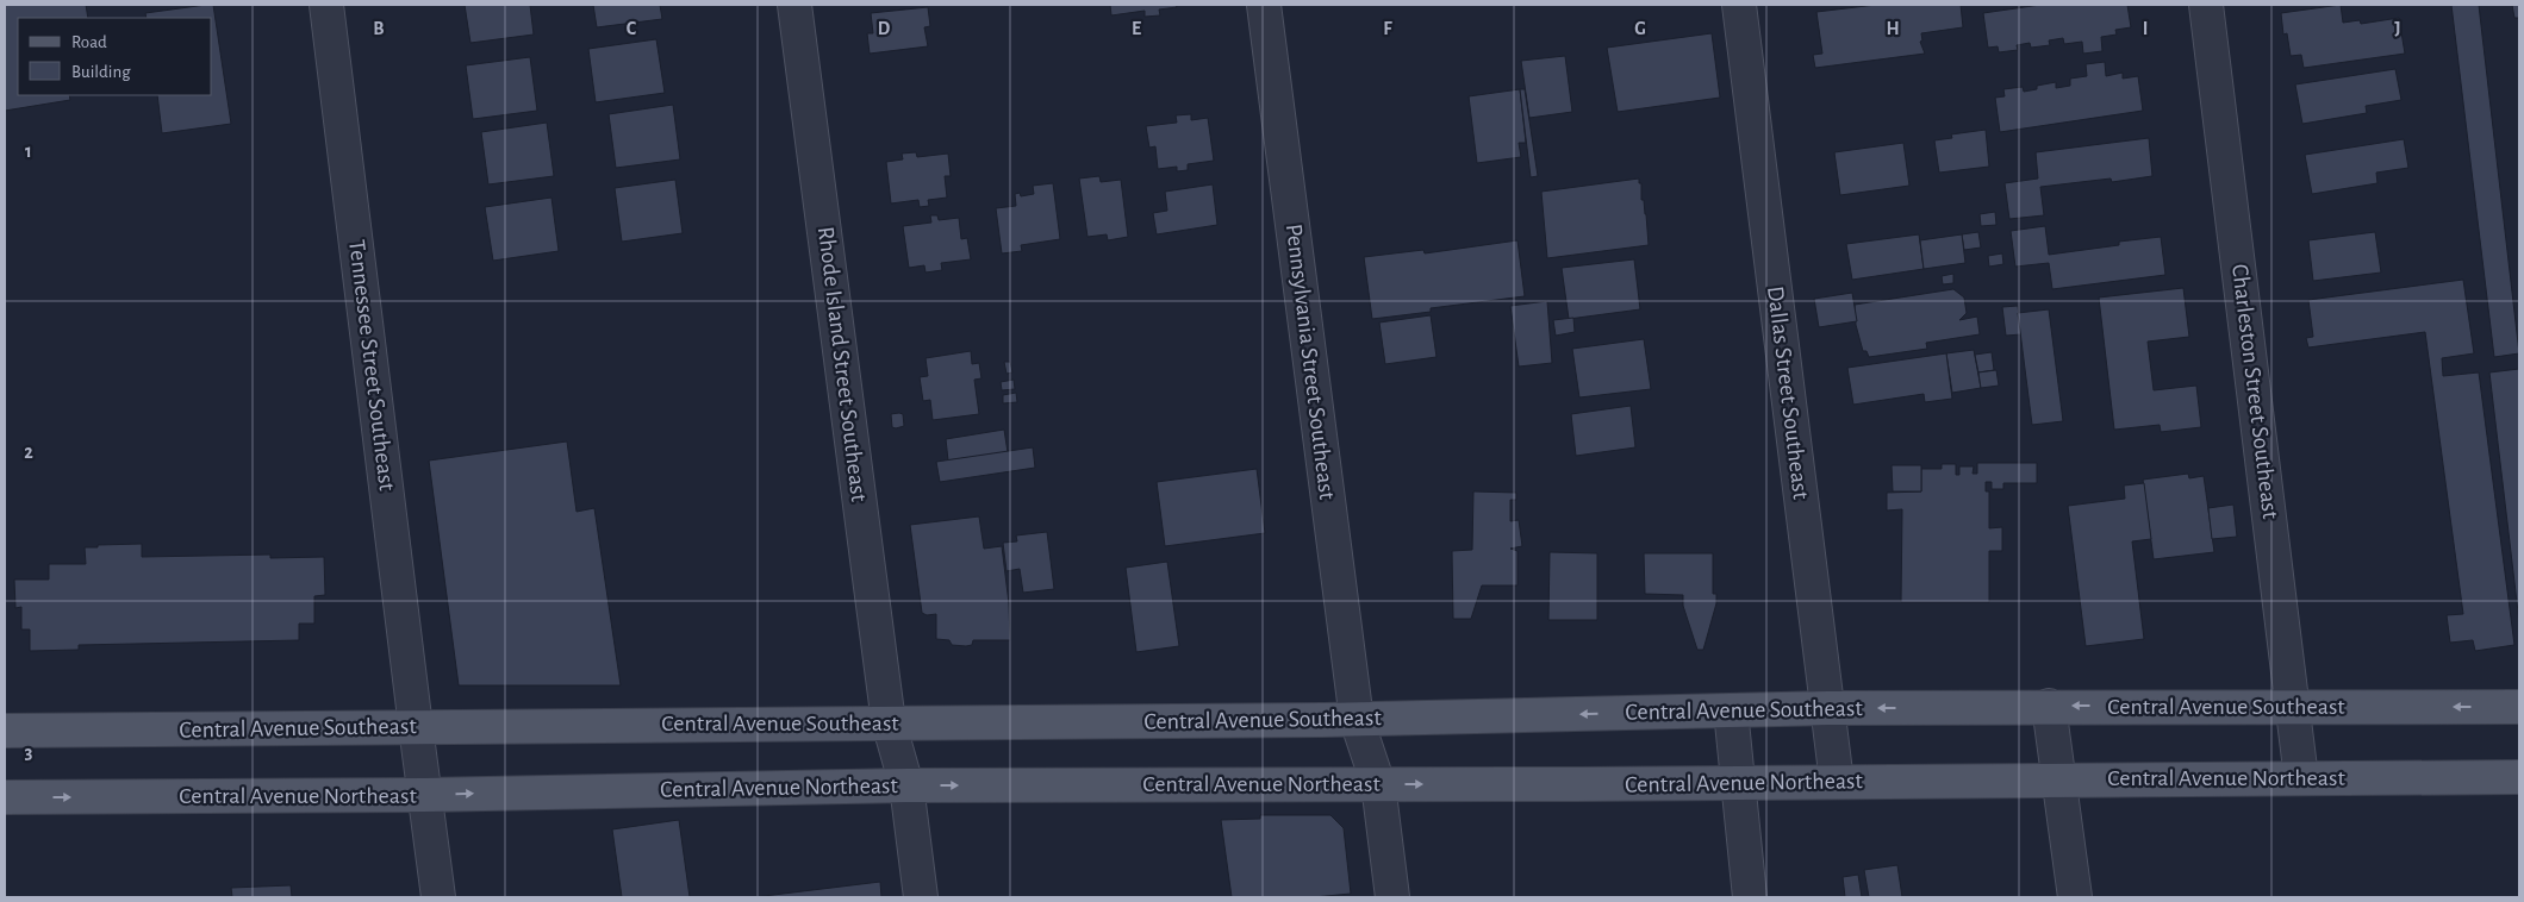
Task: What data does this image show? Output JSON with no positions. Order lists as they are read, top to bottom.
{
  "streets": {
    "main road": ["Central Avenue Southeast", "Central Avenue Northeast"],
    "street": [
      "Pennsylvania Street Southeast",
      "Rhode Island Street Southeast",
      "Tennessee Street Southeast",
      "Charleston Street Southeast",
      "Dallas Street Southeast"
    ]
  },
  "crossings": [
    ["Pennsylvania Street Southeast", "Central Avenue Southeast"],
    ["Pennsylvania Street Southeast", "Central Avenue Northeast"],
    ["Rhode Island Street Southeast", "Central Avenue Southeast"],
    ["Rhode Island Street Southeast", "Central Avenue Northeast"],
    ["Tennessee Street Southeast", "Central Avenue Southeast"],
    ["Tennessee Street Southeast", "Central Avenue Northeast"],
    ["Charleston Street Southeast", "Central Avenue Southeast"],
    ["Charleston Street Southeast", "Central Avenue Northeast"],
    ["Dallas Street Southeast", "Central Avenue Southeast"],
    ["Dallas Street Southeast", "Central Avenue Northeast"]
  ],
  "one_way": ["Central Avenue Southeast", "Central Avenue Northeast"],
  "legend": ["Road", "Building"],
  "grid": {
    "columns": [
      "B",
      "C",
      "D",
      "E",
      "F",
      "G",
      "H",
      "I",
      "J"
    ],
    "rows": ["1", "2", "3"]
  }
}
